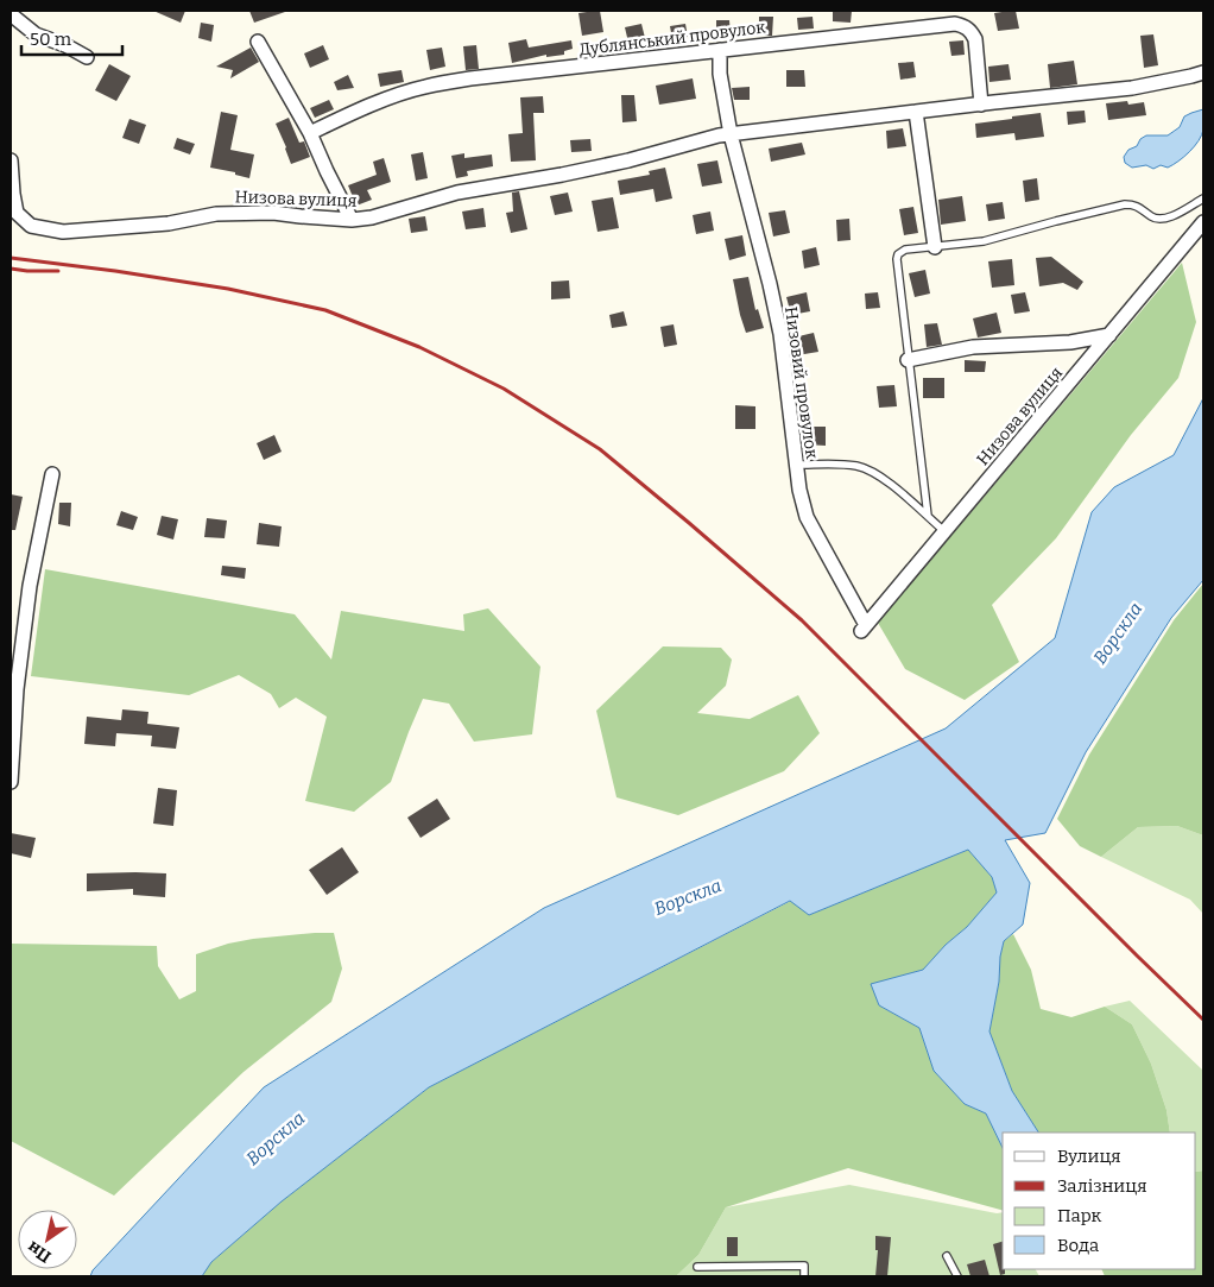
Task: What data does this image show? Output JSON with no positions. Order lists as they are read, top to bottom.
{
  "streets": {
    "street": ["Дублянський провулок", "Низова вулиця", "Низовий провулок"]
  },
  "crossings": [
    ["Дублянський провулок", "Низова вулиця"],
    ["Низова вулиця", "Низовий провулок"]
  ],
  "water": ["Ворскла"],
  "legend": [
    "Вулиця",
    "Залізниця",
    "Парк",
    "Вода"
  ],
  "scale_bar": "50 m",
  "north": "bottom left"
}
